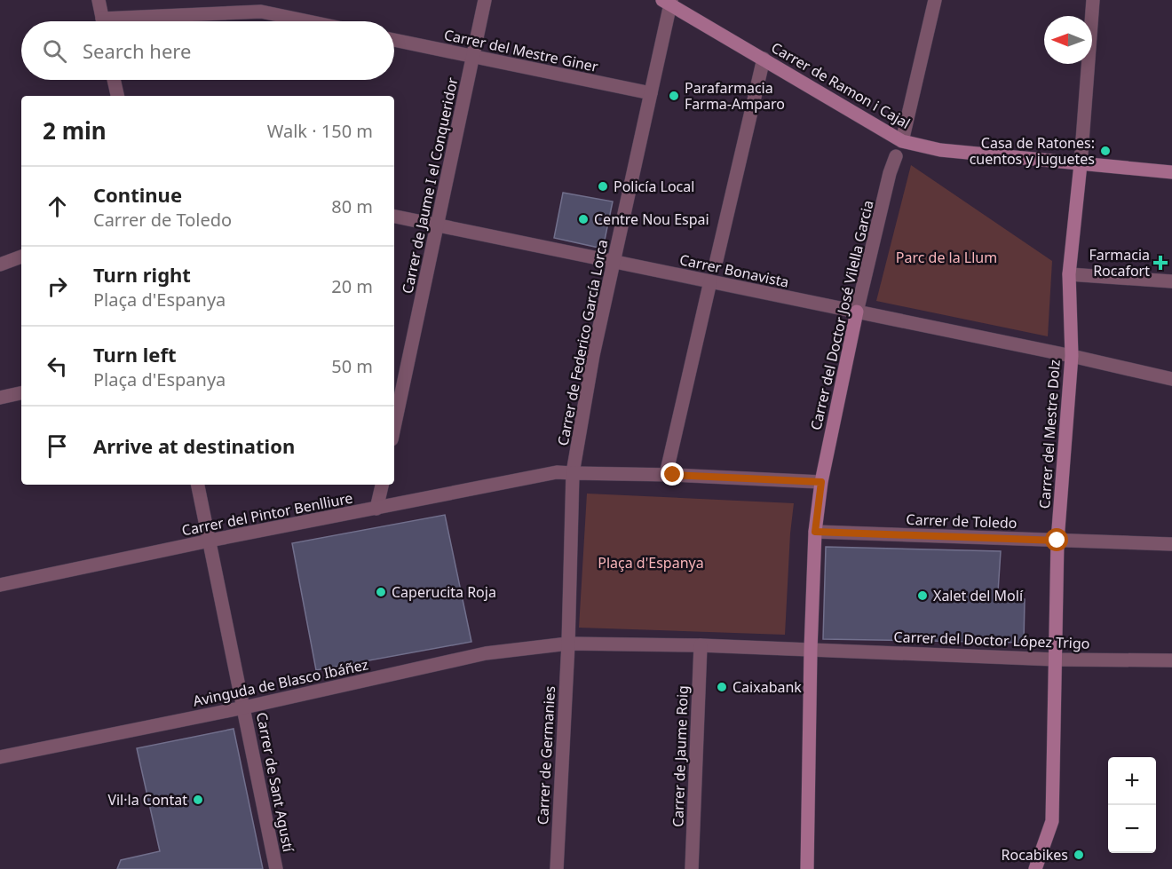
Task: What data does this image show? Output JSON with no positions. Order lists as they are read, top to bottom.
{
  "streets": {
    "street": [
      "Carrer del Mestre Giner",
      "Carrer de Ramon i Cajal",
      "Carrer de Jaume I el Conqueridor",
      "Carrer Bonavista",
      "Carrer del Doctor José Vilella Garcia",
      "Carrer de Federico García Lorca",
      "Carrer del Mestre Dolz",
      "Carrer del Pintor Benlliure",
      "Carrer de Toledo",
      "Carrer del Doctor López Trigo",
      "Avinguda de Blasco Ibáñez",
      "Carrer de Germanies",
      "Carrer de Jaume Roig",
      "Carrer de Sant Agustí"
    ]
  },
  "crossings": [
    ["Carrer del Mestre Giner", "Carrer de Jaume I el Conqueridor"],
    ["Carrer del Mestre Giner", "Carrer de Federico García Lorca"],
    ["Carrer de Ramon i Cajal", "Carrer de Federico García Lorca"],
    ["Carrer de Ramon i Cajal", "Carrer del Mestre Dolz"],
    ["Carrer de Jaume I el Conqueridor", "Carrer Bonavista"],
    ["Carrer Bonavista", "Carrer del Doctor José Vilella Garcia"],
    ["Carrer Bonavista", "Carrer de Federico García Lorca"],
    ["Carrer Bonavista", "Carrer del Mestre Dolz"],
    ["Carrer de Federico García Lorca", "Carrer del Pintor Benlliure"],
    ["Carrer del Mestre Dolz", "Carrer de Toledo"],
    ["Carrer del Mestre Dolz", "Carrer del Doctor López Trigo"],
    ["Carrer del Pintor Benlliure", "Carrer de Sant Agustí"],
    ["Avinguda de Blasco Ibáñez", "Carrer de Germanies"],
    ["Avinguda de Blasco Ibáñez", "Carrer de Sant Agustí"]
  ],
  "parks": ["Parc de la Llum", "Plaça d'Espanya"],
  "places": {
    "other": [
      "Parafarmacia Farma-Amparo",
      "Casa de Ratones: cuentos y juguetes",
      "Policía Local",
      "Centre Nou Espai",
      "Caperucita Roja",
      "Xalet del Molí",
      "Caixabank",
      "Vil·la Contat",
      "Rocabikes"
    ],
    "health": ["Farmacia Rocafort"]
  },
  "north": "left",
  "page": {
    "search": "Search here",
    "heading": ["2 min", "Walk · 150 m"],
    "list": [
      ["Continue", "Carrer de Toledo", "80 m"],
      ["Turn right", "Plaça d'Espanya", "20 m"],
      ["Turn left", "Plaça d'Espanya", "50 m"],
      "Arrive at destination"
    ],
    "map_buttons": ["+", "−"]
  }
}
